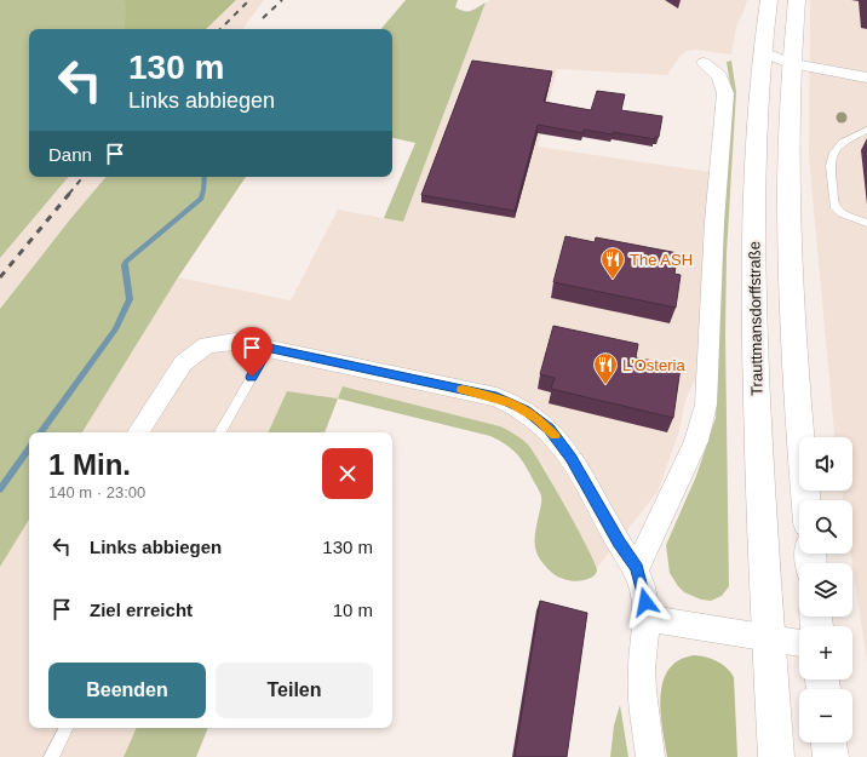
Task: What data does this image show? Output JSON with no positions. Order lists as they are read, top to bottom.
{
  "streets": {
    "main road": ["Trauttmansdorffstraße"]
  },
  "places": {
    "restaurant": ["The ASH", "L'Osteria"]
  },
  "page": {
    "turn": ["130 m", "Links abbiegen"],
    "then": "Dann",
    "heading": ["1 Min.", "140 m · 23:00"],
    "map_buttons": ["+", "−"],
    "list": [
      {
        "name": "Links abbiegen",
        "value": "130 m"
      },
      {
        "name": "Ziel erreicht",
        "value": "10 m"
      }
    ],
    "buttons": ["Beenden", "Teilen"]
  }
}
